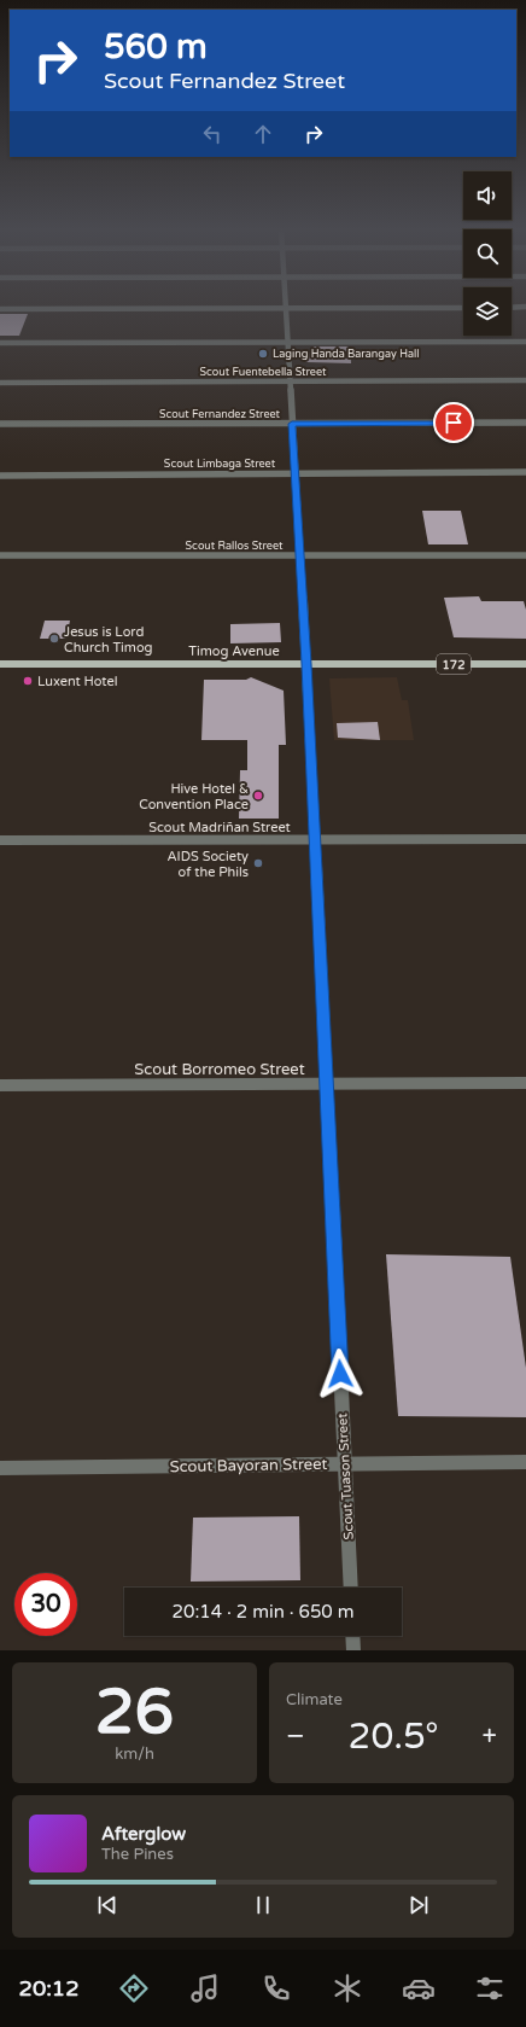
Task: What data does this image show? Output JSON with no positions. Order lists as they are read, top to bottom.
{
  "streets": {
    "main road": ["Timog Avenue", "172"],
    "street": [
      "Scout Fuentebella Street",
      "Scout Fernandez Street",
      "Scout Limbaga Street",
      "Scout Rallos Street",
      "Scout Madriñan Street",
      "Scout Borromeo Street",
      "Scout Bayoran Street",
      "Scout Tuason Street"
    ]
  },
  "crossings": [
    ["Scout Fuentebella Street", "Scout Tuason Street"],
    ["Scout Fernandez Street", "Scout Tuason Street"],
    ["Scout Limbaga Street", "Scout Tuason Street"],
    ["Scout Rallos Street", "Scout Tuason Street"],
    ["Timog Avenue", "Scout Tuason Street"],
    ["Scout Madriñan Street", "Scout Tuason Street"],
    ["Scout Borromeo Street", "Scout Tuason Street"],
    ["Scout Bayoran Street", "Scout Tuason Street"]
  ],
  "places": [
    "Laging Handa Barangay Hall",
    "Jesus is Lord Church Timog",
    "Luxent Hotel",
    "Hive Hotel & Convention Place",
    "AIDS Society of the Phils"
  ],
  "page": {
    "turn": ["560 m", "Scout Fernandez Street"],
    "limit": "30",
    "trip": "20:14 · 2 min · 650 m",
    "tile": [
      ["26", "km/h"],
      "Climate"
    ],
    "heat": ["−", "20.5°", "+"],
    "song": ["Afterglow", "The Pines"],
    "tabs": "20:12"
  }
}
